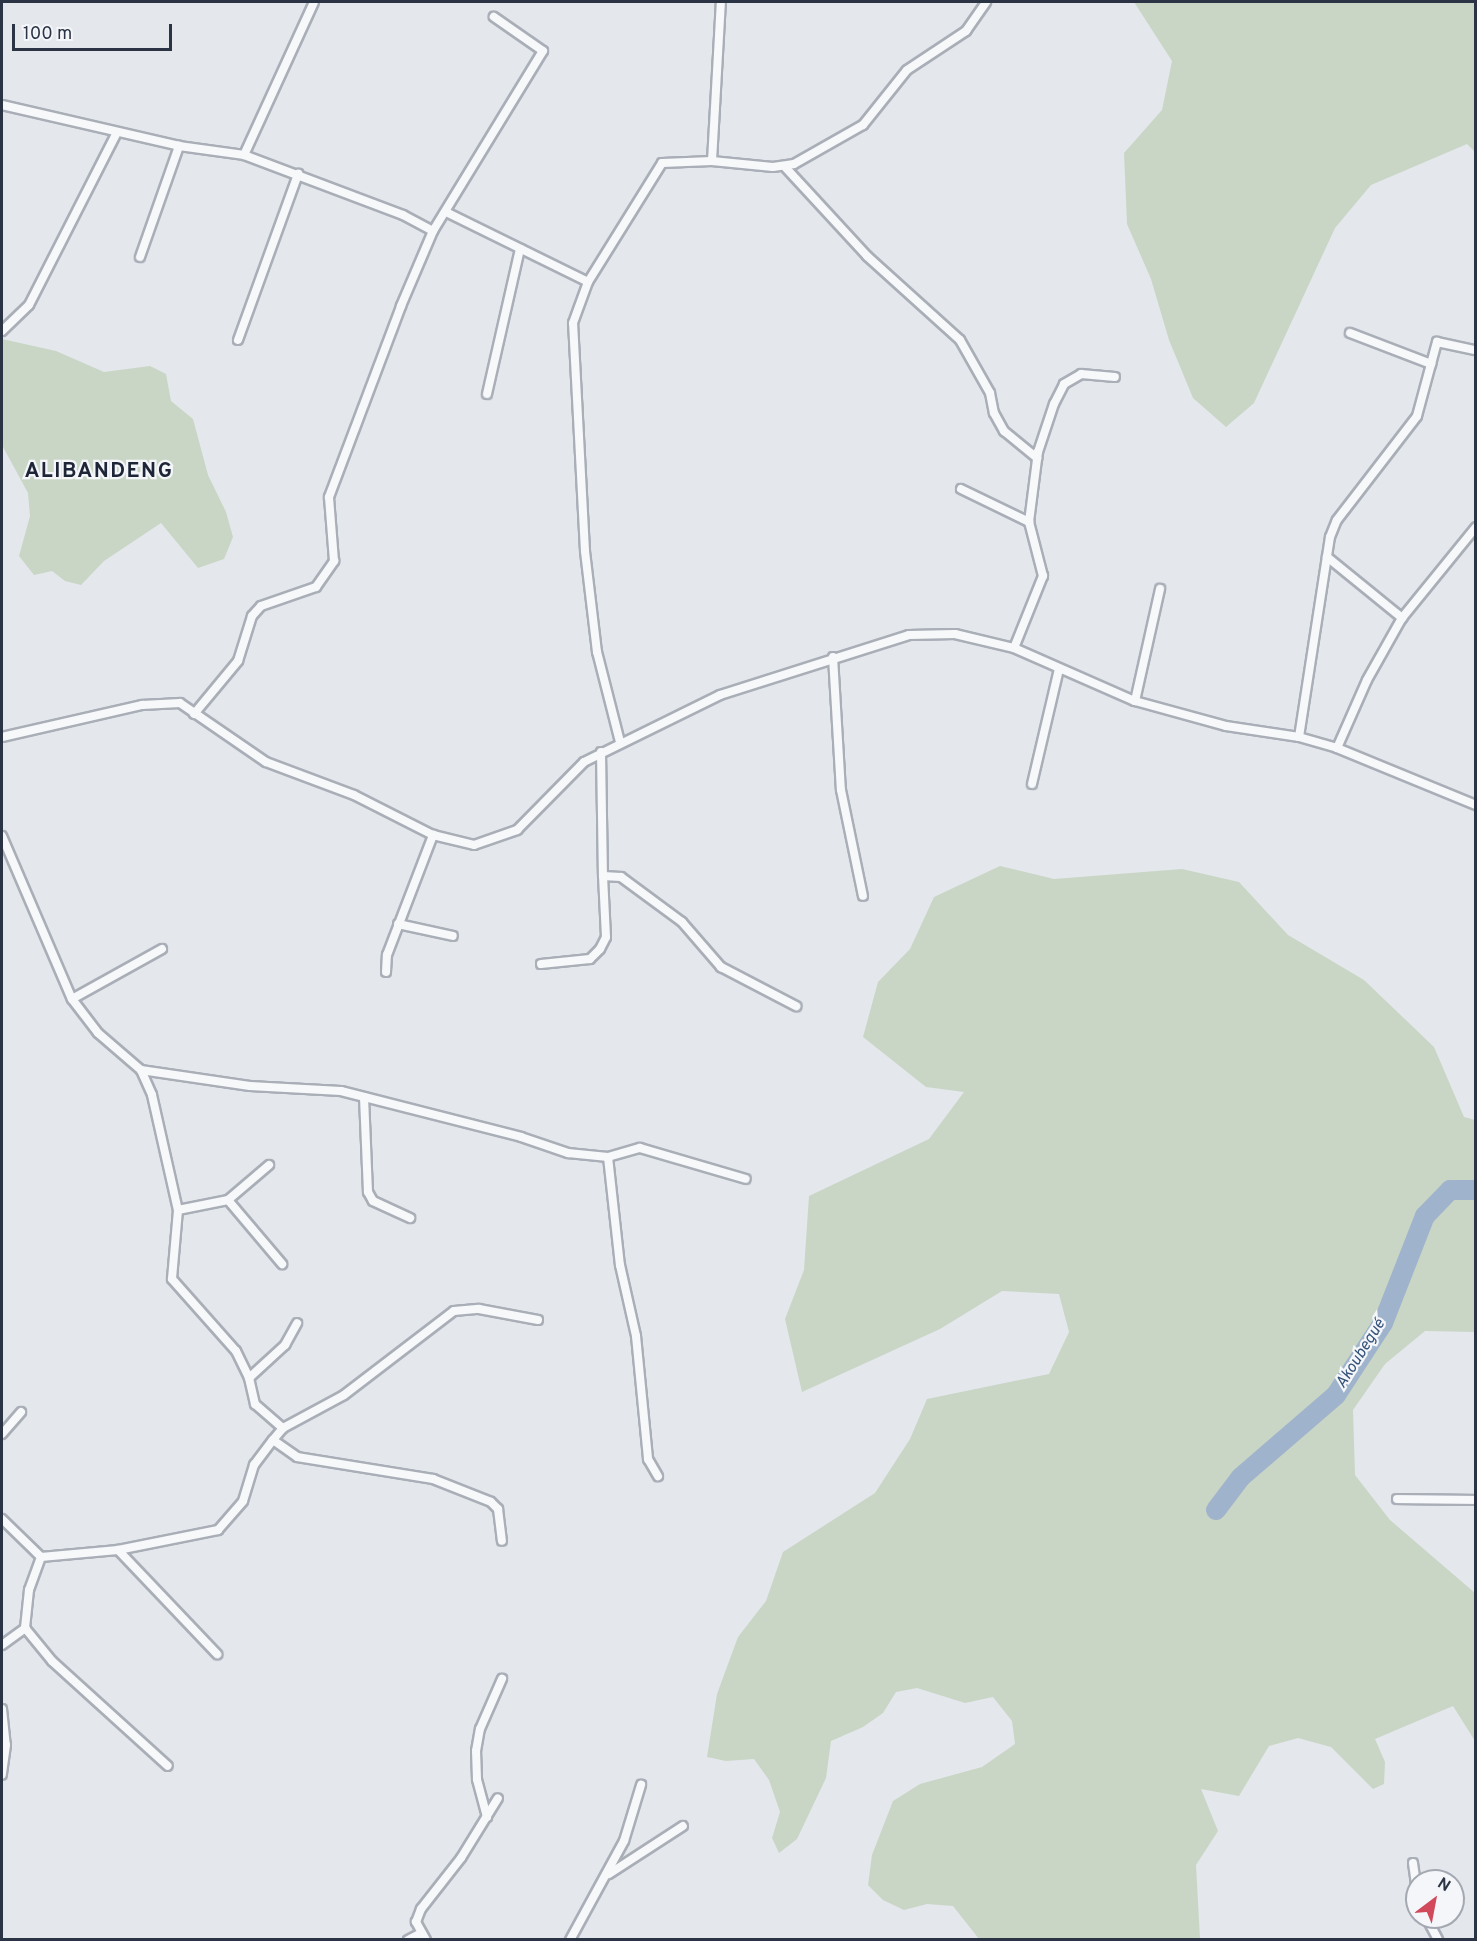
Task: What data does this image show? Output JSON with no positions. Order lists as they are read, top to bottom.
{
  "districts": ["ALIBANDENG"],
  "water": ["Akoubegué"],
  "scale_bar": "100 m",
  "north": "top right"
}
